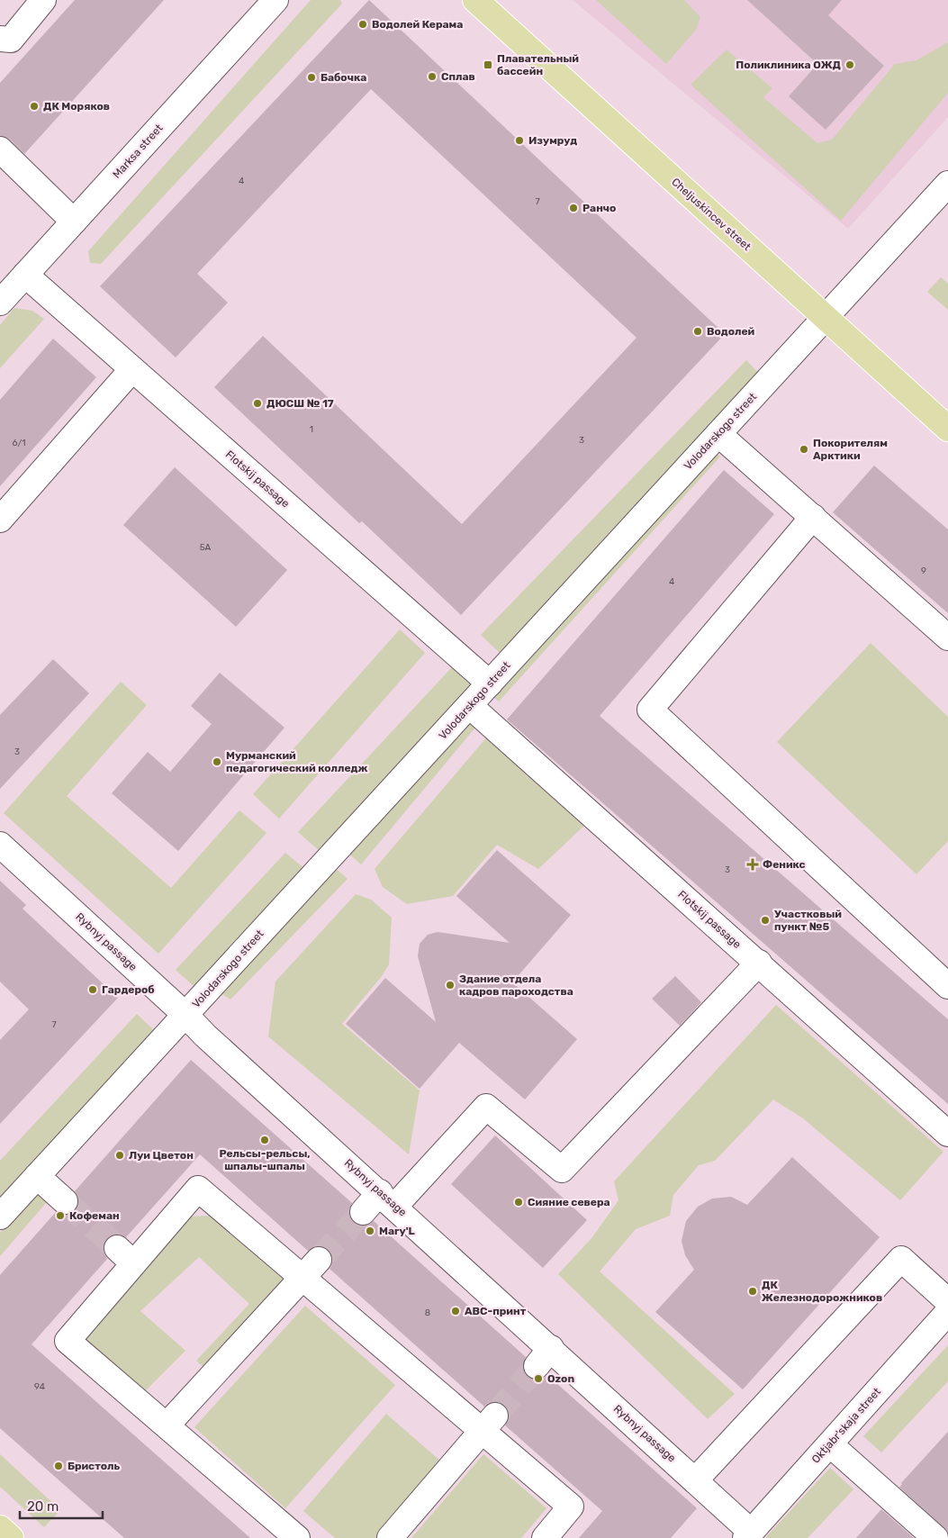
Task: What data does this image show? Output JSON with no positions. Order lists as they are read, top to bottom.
{
  "streets": {
    "main road": ["Cheljuskincev street"],
    "street": [
      "Marksa street",
      "Volodarskogo street",
      "Flotskij passage",
      "Rybnyj passage",
      "Oktjabr'skaja street"
    ]
  },
  "crossings": [
    ["Marksa street", "Flotskij passage"],
    ["Cheljuskincev street", "Volodarskogo street"],
    ["Volodarskogo street", "Flotskij passage"],
    ["Volodarskogo street", "Rybnyj passage"],
    ["Rybnyj passage", "Oktjabr'skaja street"]
  ],
  "places": {
    "other": [
      "Водолей Керама",
      "Поликлиника ОЖД",
      "Сплав",
      "Бабочка",
      "ДК Моряков",
      "Изумруд",
      "Ранчо",
      "Водолей",
      "ДЮСШ № 17",
      "Покорителям Арктики",
      "Мурманский педагогический колледж",
      "Участковый пункт №5",
      "Здание отдела кадров пароходства",
      "Гардероб",
      "Рельсы-рельсы, шпалы-шпалы",
      "Луи Цветон",
      "Сияние севера",
      "Кофеман",
      "Mary'L",
      "ДК Железнодорожников",
      "АВС-принт",
      "Ozon",
      "Бристоль"
    ],
    "transit": ["Плавательный бассейн"],
    "health": ["Феникс"]
  },
  "house_numbers": [
    "4",
    "7",
    "1",
    "3",
    "6/1",
    "5А",
    "9",
    "4",
    "3",
    "3",
    "7",
    "8",
    "94"
  ],
  "scale_bar": "20 m"
}
